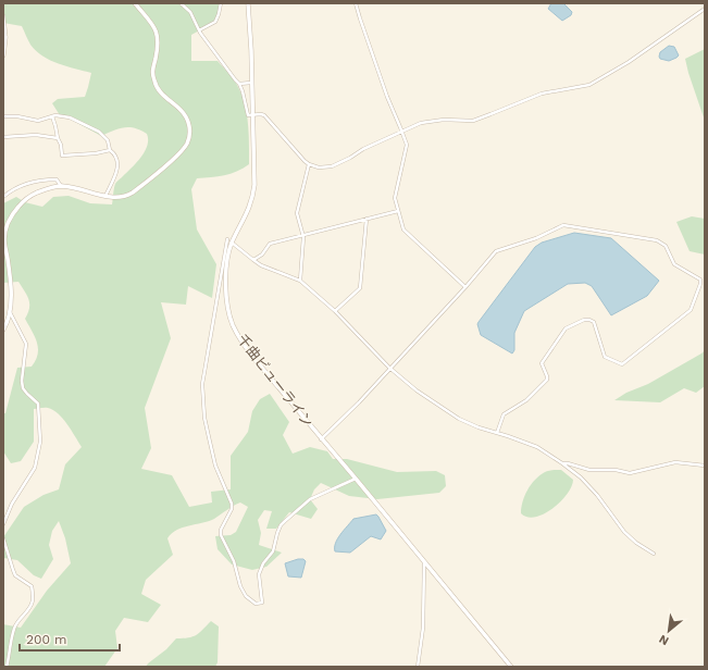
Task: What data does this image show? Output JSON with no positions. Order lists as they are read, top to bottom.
{
  "streets": {
    "street": ["千曲ビューライン"]
  },
  "scale_bar": "200 m",
  "north": "bottom left"
}
